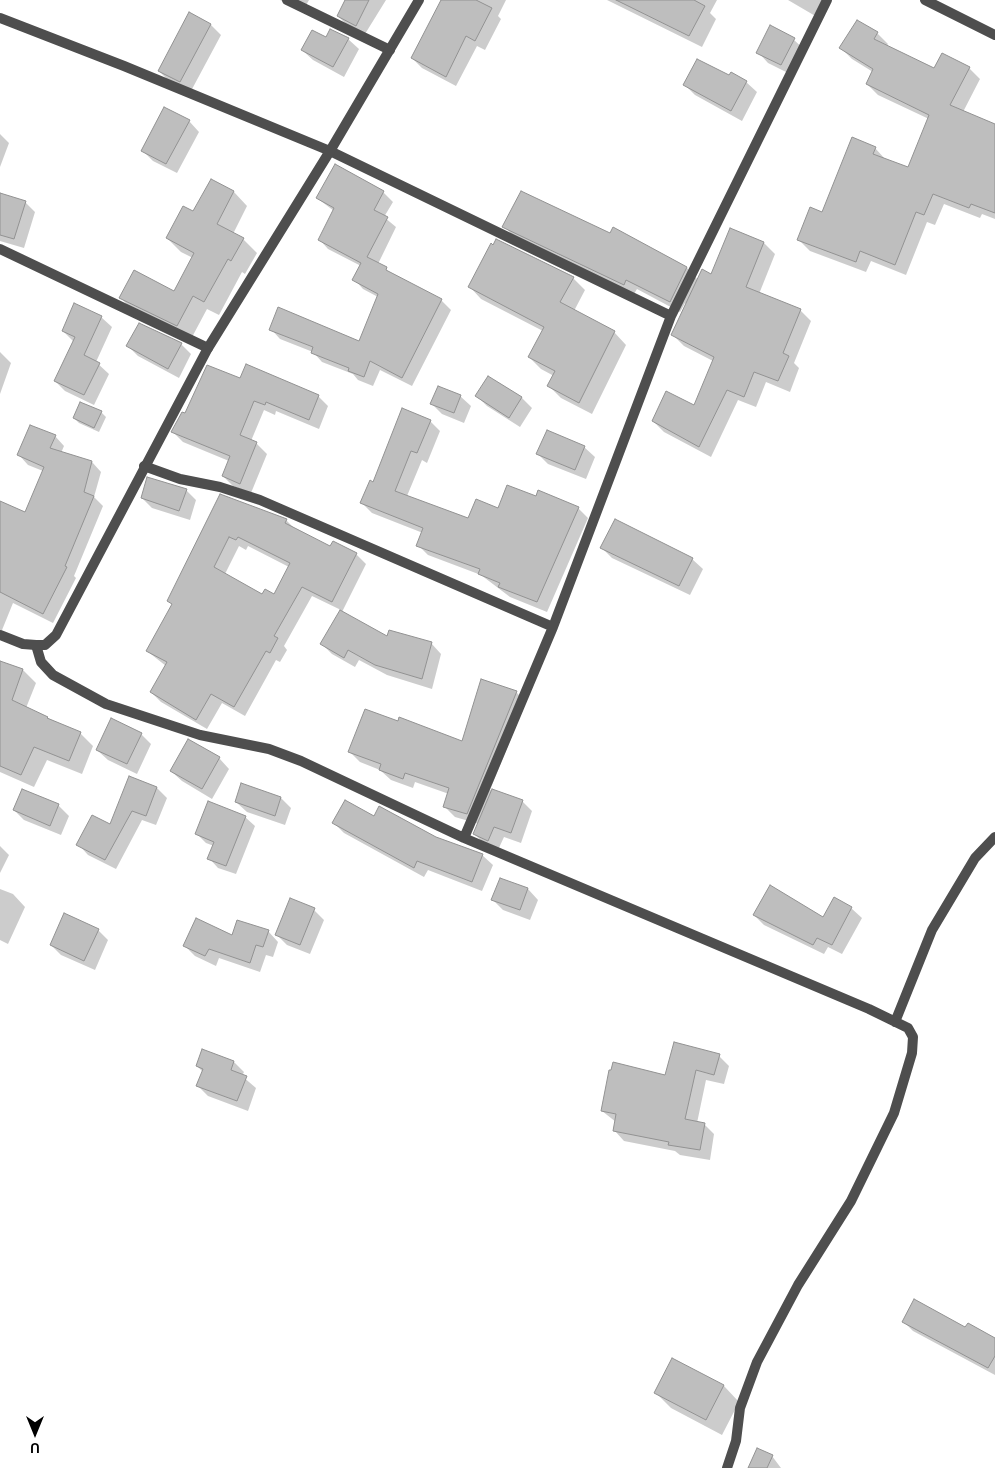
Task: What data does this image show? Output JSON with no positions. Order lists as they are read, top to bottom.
{
  "north": "bottom"
}
